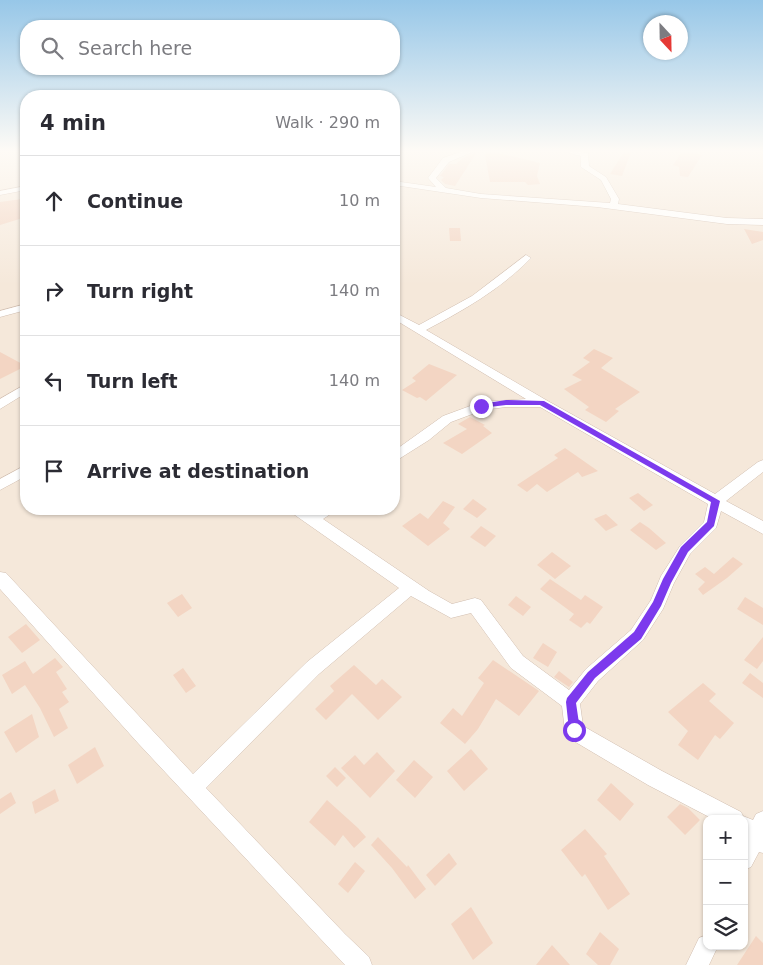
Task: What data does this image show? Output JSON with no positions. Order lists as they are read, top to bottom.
{
  "north": "bottom",
  "page": {
    "search": "Search here",
    "heading": ["4 min", "Walk · 290 m"],
    "list": [
      ["Continue", "10 m"],
      ["Turn right", "140 m"],
      ["Turn left", "140 m"],
      "Arrive at destination"
    ],
    "map_buttons": ["+", "−"]
  }
}
